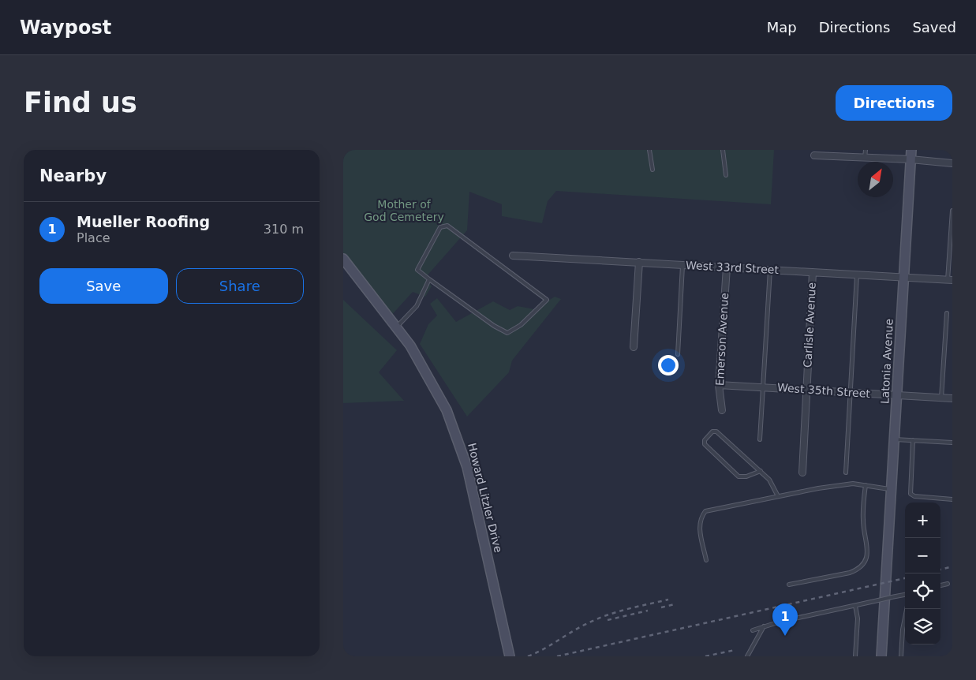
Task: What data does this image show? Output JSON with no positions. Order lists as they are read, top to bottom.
{
  "streets": {
    "street": [
      "West 33rd Street",
      "Carlisle Avenue",
      "Emerson Avenue",
      "Latonia Avenue",
      "West 35th Street",
      "Howard Litzler Drive"
    ]
  },
  "crossings": [
    ["West 33rd Street", "Carlisle Avenue"],
    ["West 33rd Street", "Emerson Avenue"],
    ["West 33rd Street", "Latonia Avenue"],
    ["Carlisle Avenue", "West 35th Street"],
    ["Emerson Avenue", "West 35th Street"],
    ["Latonia Avenue", "West 35th Street"]
  ],
  "parks": ["Mother of God Cemetery"],
  "north": "top right",
  "page": {
    "header": "Waypost",
    "nav": ["Map", "Directions", "Saved"],
    "buttons": [
      "Directions",
      ["Save", "Share"]
    ],
    "title": "Find us",
    "heading": "Nearby",
    "list": [
      {
        "mark": "1",
        "name": "Mueller Roofing",
        "note": "Place",
        "value": "310 m"
      }
    ],
    "map_buttons": ["+", "−"],
    "pins": "1"
  }
}
